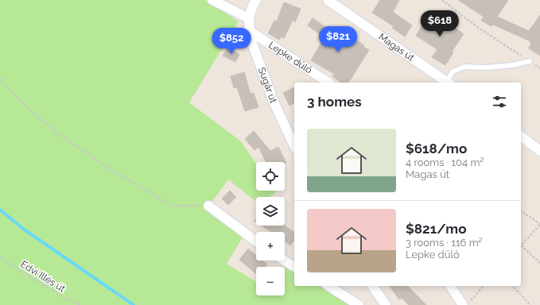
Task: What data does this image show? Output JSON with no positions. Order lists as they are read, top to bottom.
{
  "streets": {
    "street": ["Magas út", "Lepke dűlő", "Sugár út"],
    "path": ["Edvi Illés út"]
  },
  "crossings": [
    ["Lepke dűlő", "Sugár út"]
  ],
  "page": {
    "price": ["$618", "$821", "$852"],
    "heading": "3 homes",
    "list": [
      {
        "name": "$618/mo",
        "note": "4 rooms · 104 m² · Magas út"
      },
      {
        "name": "$821/mo",
        "note": "3 rooms · 116 m² · Lepke dűlő"
      }
    ],
    "map_buttons": ["+", "−"]
  }
}
